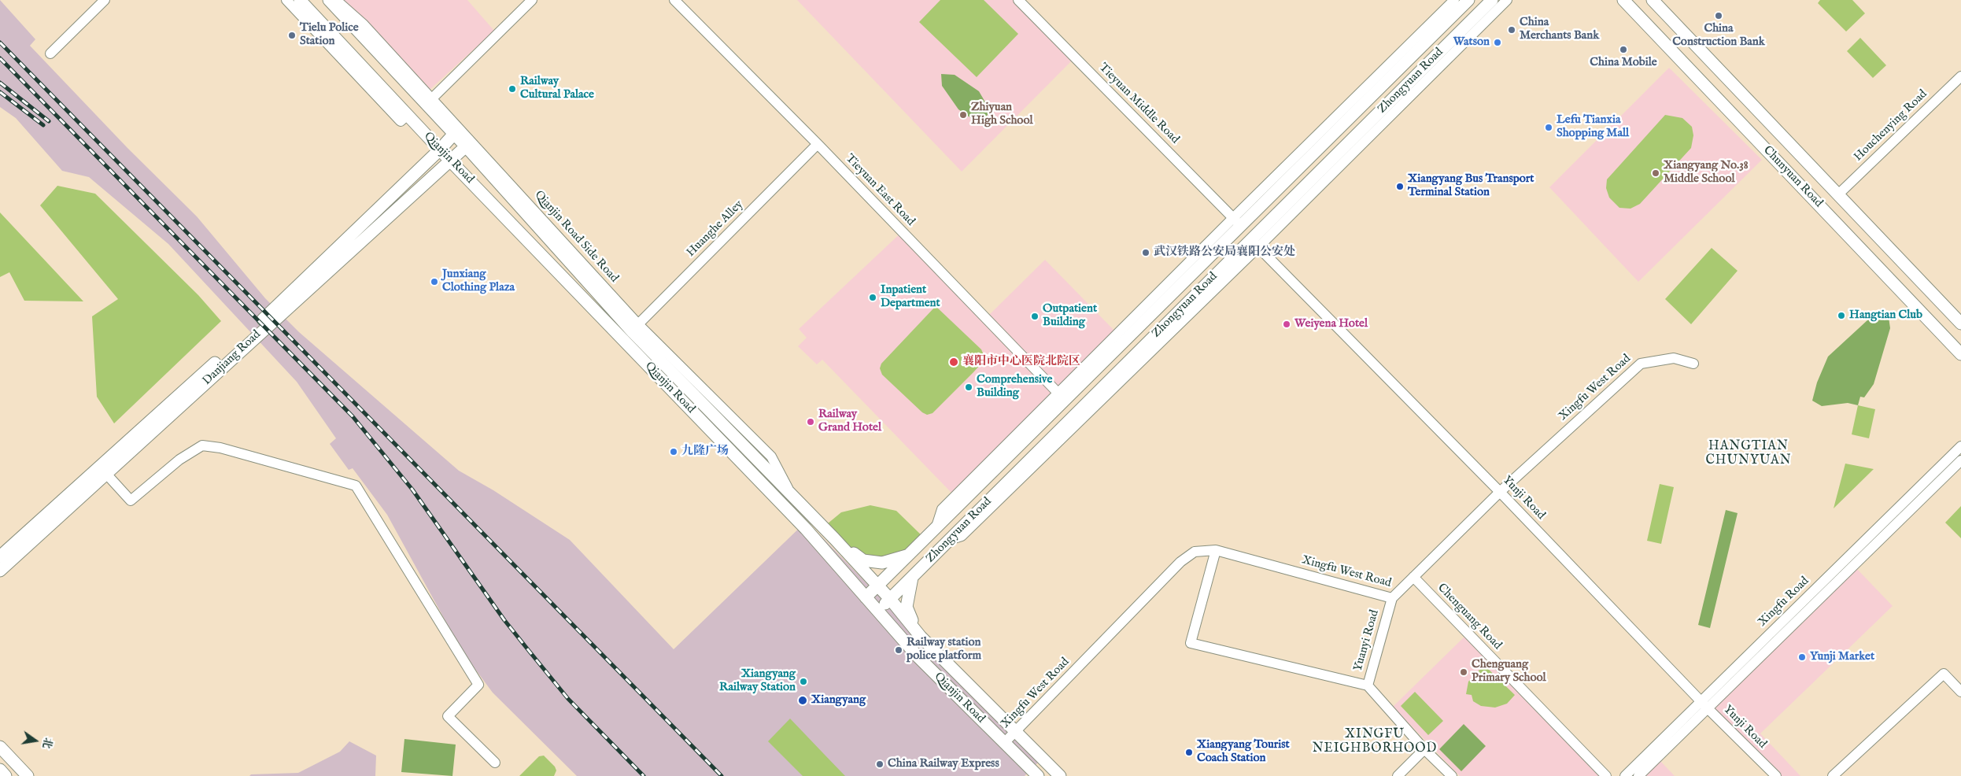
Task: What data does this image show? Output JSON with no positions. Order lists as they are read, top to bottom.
{
  "streets": {
    "main road": [
      "Zhongyuan Road",
      "Qianjin Road",
      "Chunyuan Road",
      "Danjiang Road"
    ],
    "street": [
      "Tieyuan Middle Road",
      "Houchenying Road",
      "Tieyuan East Road",
      "Huanghe Alley",
      "Qianjin Road Side Road",
      "Xingfu West Road",
      "Yunji Road",
      "Xingfu Road",
      "Chenguang Road",
      "Yuanyi Road"
    ]
  },
  "crossings": [
    ["Zhongyuan Road", "Tieyuan Middle Road"],
    ["Zhongyuan Road", "Qianjin Road"],
    ["Zhongyuan Road", "Tieyuan East Road"],
    ["Zhongyuan Road", "Yunji Road"],
    ["Houchenying Road", "Chunyuan Road"],
    ["Qianjin Road", "Huanghe Alley"],
    ["Qianjin Road", "Qianjin Road Side Road"],
    ["Qianjin Road", "Danjiang Road"],
    ["Qianjin Road", "Xingfu West Road"],
    ["Tieyuan East Road", "Huanghe Alley"],
    ["Huanghe Alley", "Qianjin Road Side Road"],
    ["Xingfu West Road", "Yunji Road"],
    ["Xingfu West Road", "Chenguang Road"],
    ["Xingfu West Road", "Yuanyi Road"],
    ["Yunji Road", "Xingfu Road"]
  ],
  "districts": ["HANGTIAN CHUNYUAN", "XINGFU NEIGHBORHOOD"],
  "places": [
    "China Construction Bank",
    "China Merchants Bank",
    "Tielu Police Station",
    "Watson",
    "China Mobile",
    "Railway Cultural Palace",
    "Zhiyuan High School",
    "Lefu Tianxia Shopping Mall",
    "Xiangyang No.38 Middle School",
    "Xiangyang Bus Transport Terminal Station",
    "武汉铁路公安局襄阳公安处",
    "Junxiang Clothing Plaza",
    "Inpatient Department",
    "Hangtian Club",
    "Outpatient Building",
    "Weiyena Hotel",
    "襄阳市中心医院北院区",
    "Comprehensive Building",
    "Railway Grand Hotel",
    "九隆广场",
    "Railway station police platform",
    "Yunji Market",
    "Chenguang Primary School",
    "Xiangyang Railway Station",
    "Xiangyang",
    "Xiangyang Tourist Coach Station",
    "China Railway Express"
  ],
  "north": "right"
}
